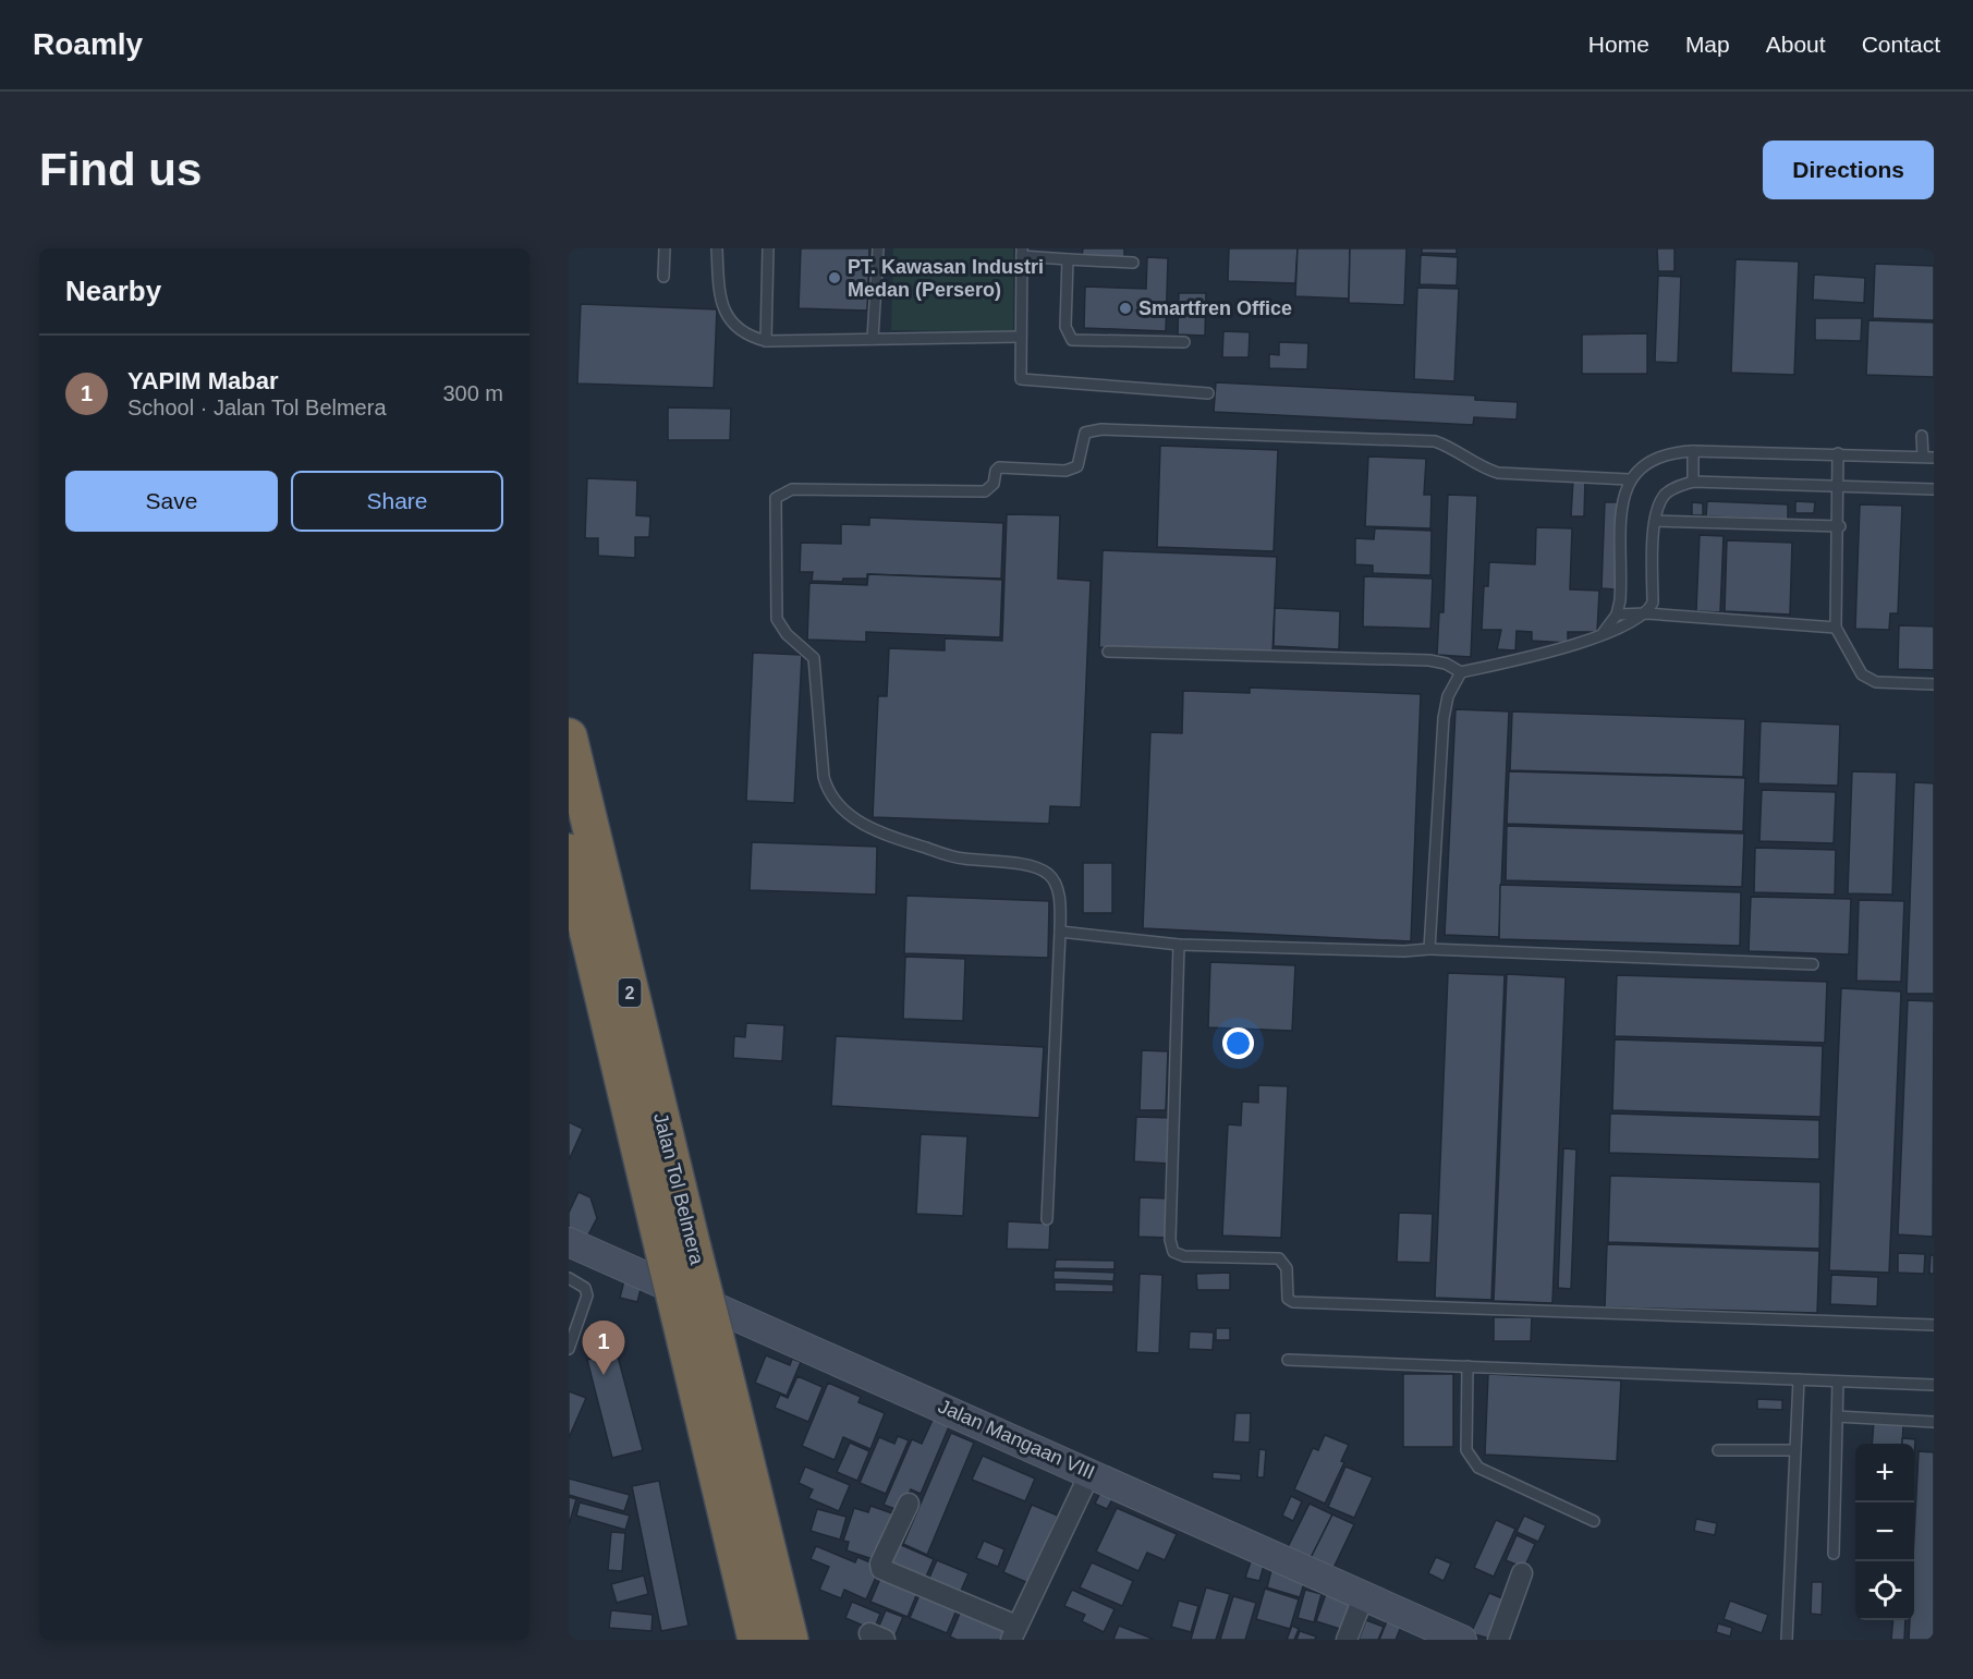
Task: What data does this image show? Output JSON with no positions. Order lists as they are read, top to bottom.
{
  "streets": {
    "highway": ["2", "Jalan Tol Belmera"],
    "street": ["Jalan Mangaan VIII"]
  },
  "places": ["PT. Kawasan Industri Medan (Persero)", "Smartfren Office"],
  "page": {
    "header": "Roamly",
    "nav": [
      "Home",
      "Map",
      "About",
      "Contact"
    ],
    "buttons": [
      "Directions",
      ["Save", "Share"]
    ],
    "title": "Find us",
    "heading": "Nearby",
    "list": [
      {
        "mark": "1",
        "name": "YAPIM Mabar",
        "note": "School · Jalan Tol Belmera",
        "value": "300 m"
      }
    ],
    "pins": "1",
    "map_buttons": ["+", "−"]
  }
}
